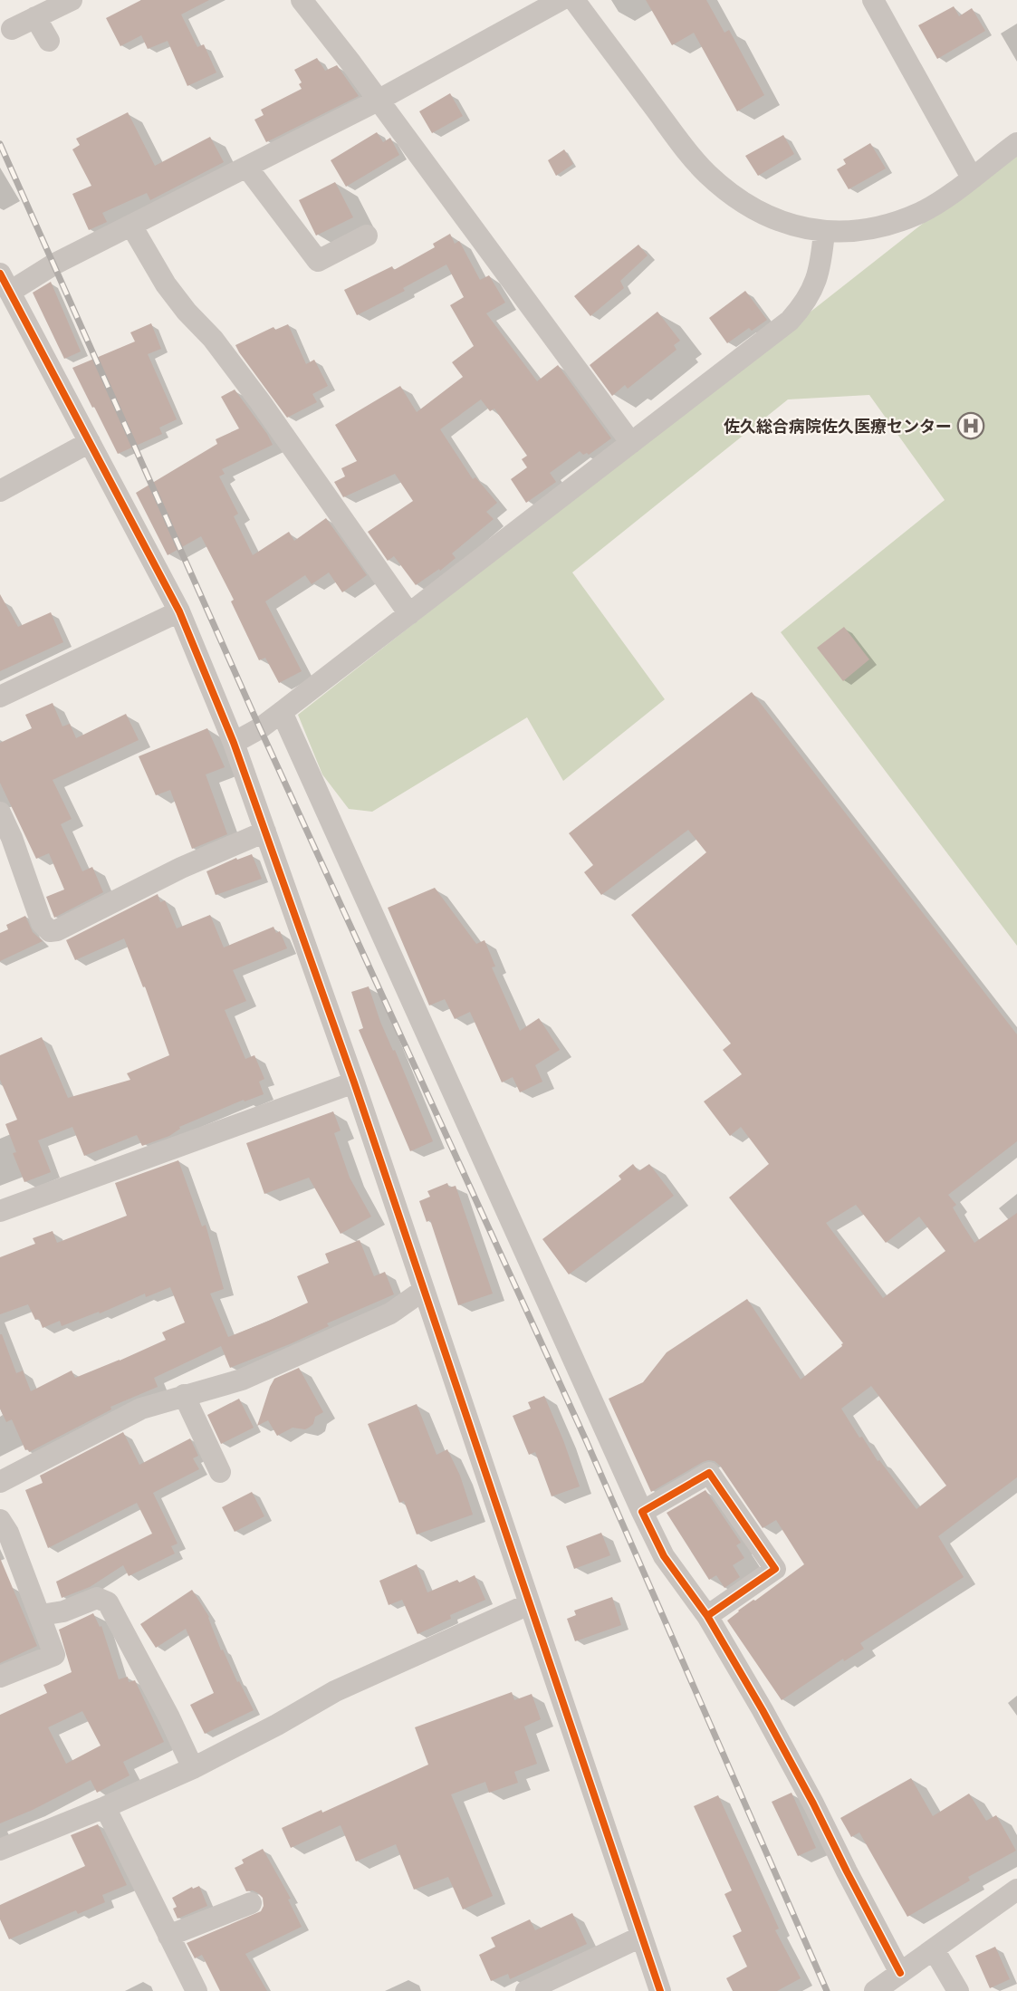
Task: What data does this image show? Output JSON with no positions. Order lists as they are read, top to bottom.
{
  "places": {
    "hospital": ["佐久総合病院佐久医療センター"]
  }
}
